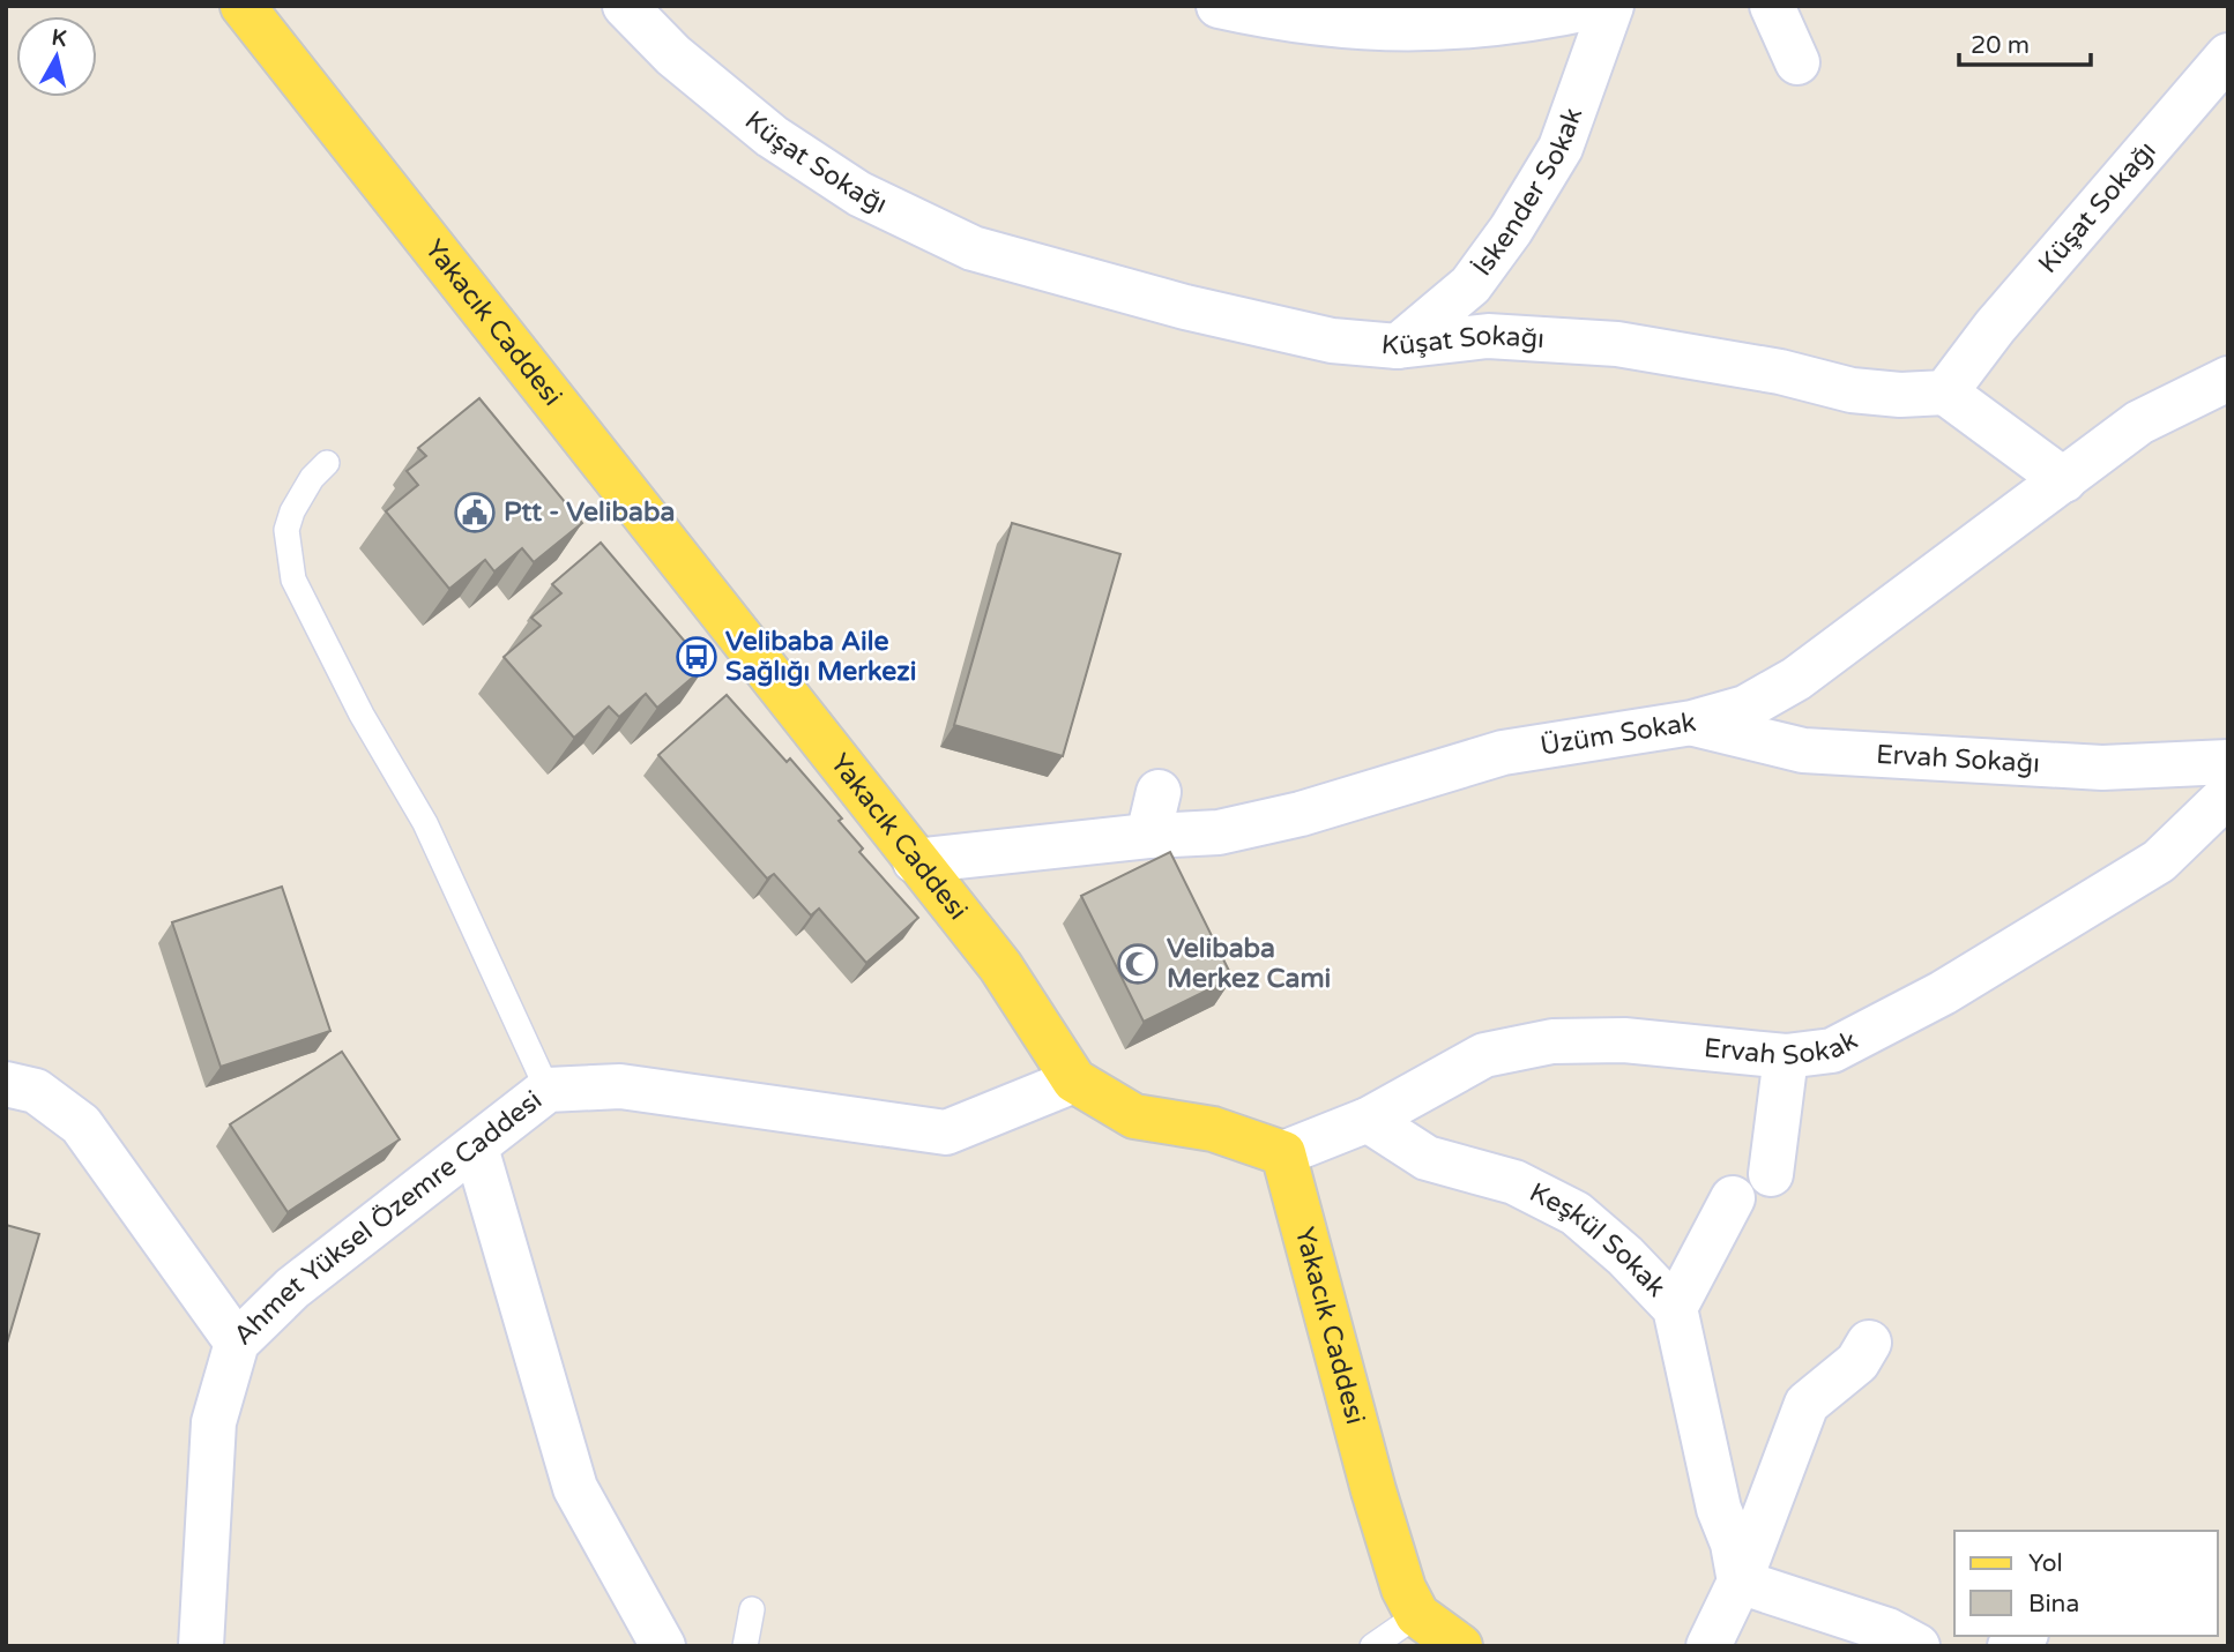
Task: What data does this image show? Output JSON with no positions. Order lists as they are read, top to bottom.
{
  "streets": {
    "main road": ["Yakacık Caddesi"],
    "street": [
      "Küşat Sokağı",
      "İskender Sokak",
      "Üzüm Sokak",
      "Ervah Sokağı",
      "Ervah Sokak",
      "Ahmet Yüksel Özemre Caddesi",
      "Keşkül Sokak"
    ]
  },
  "crossings": [
    ["Küşat Sokağı", "İskender Sokak"],
    ["Yakacık Caddesi", "Üzüm Sokak"],
    ["Yakacık Caddesi", "Ervah Sokak"],
    ["Yakacık Caddesi", "Ahmet Yüksel Özemre Caddesi"],
    ["Üzüm Sokak", "Ervah Sokağı"],
    ["Ervah Sokak", "Keşkül Sokak"]
  ],
  "places": {
    "public building": ["Ptt - Velibaba"],
    "bus stop": ["Velibaba Aile Sağlığı Merkezi"],
    "mosque": ["Velibaba Merkez Cami"]
  },
  "legend": ["Yol", "Bina"],
  "scale_bar": "20 m",
  "north": "top"
}
